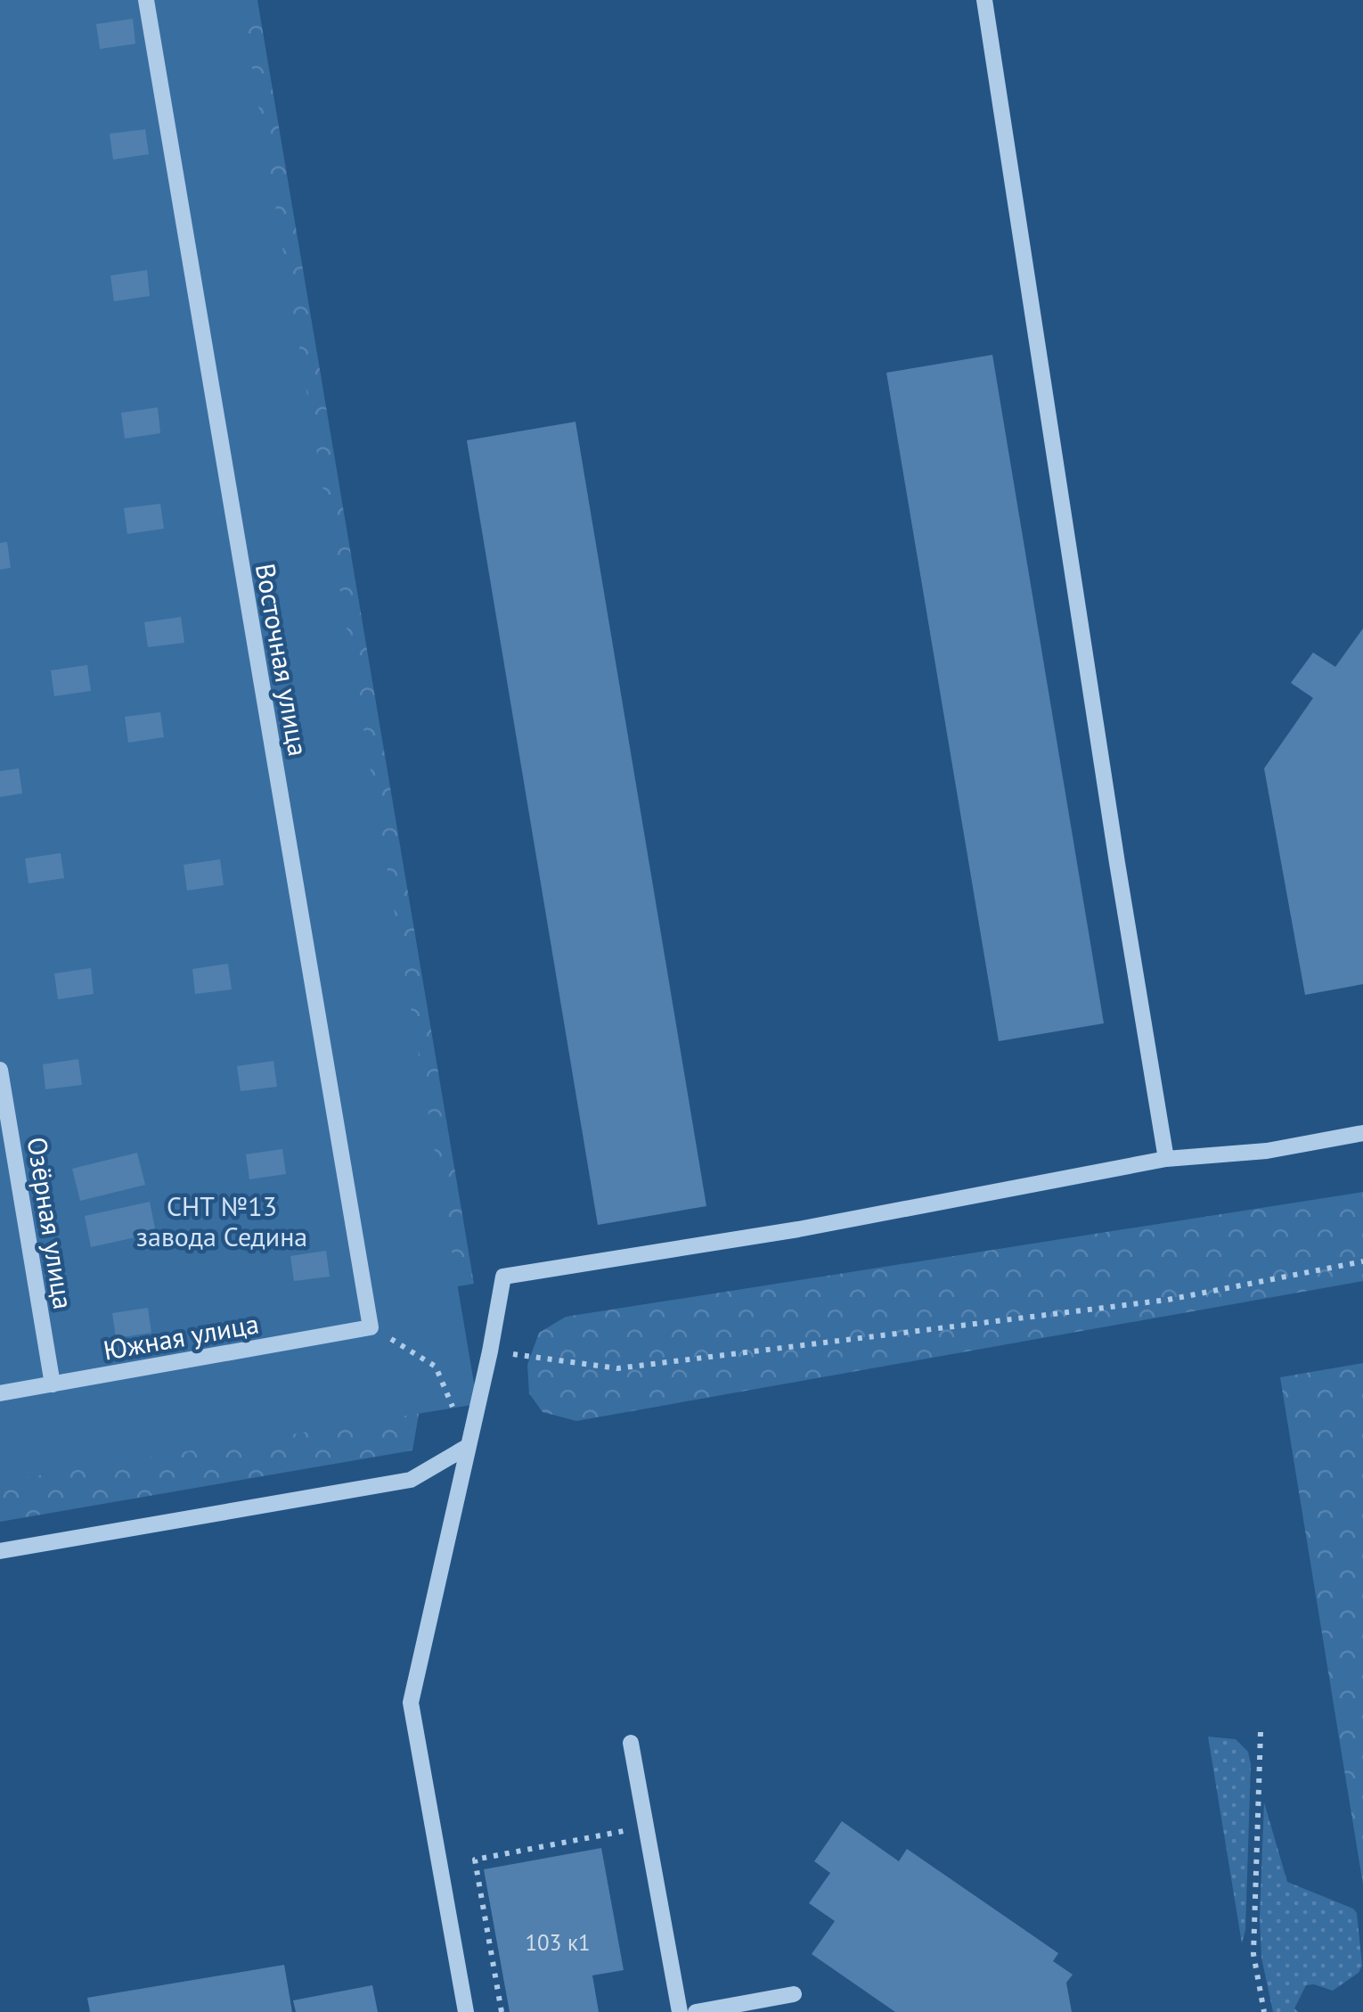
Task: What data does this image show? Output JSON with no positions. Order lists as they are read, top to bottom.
{
  "streets": {
    "street": ["Восточная улица", "Озёрная улица", "Южная улица"]
  },
  "crossings": [
    ["Восточная улица", "Южная улица"],
    ["Озёрная улица", "Южная улица"]
  ],
  "parks": ["СНТ №13 завода Седина"],
  "house_numbers": ["103 к1"]
}
